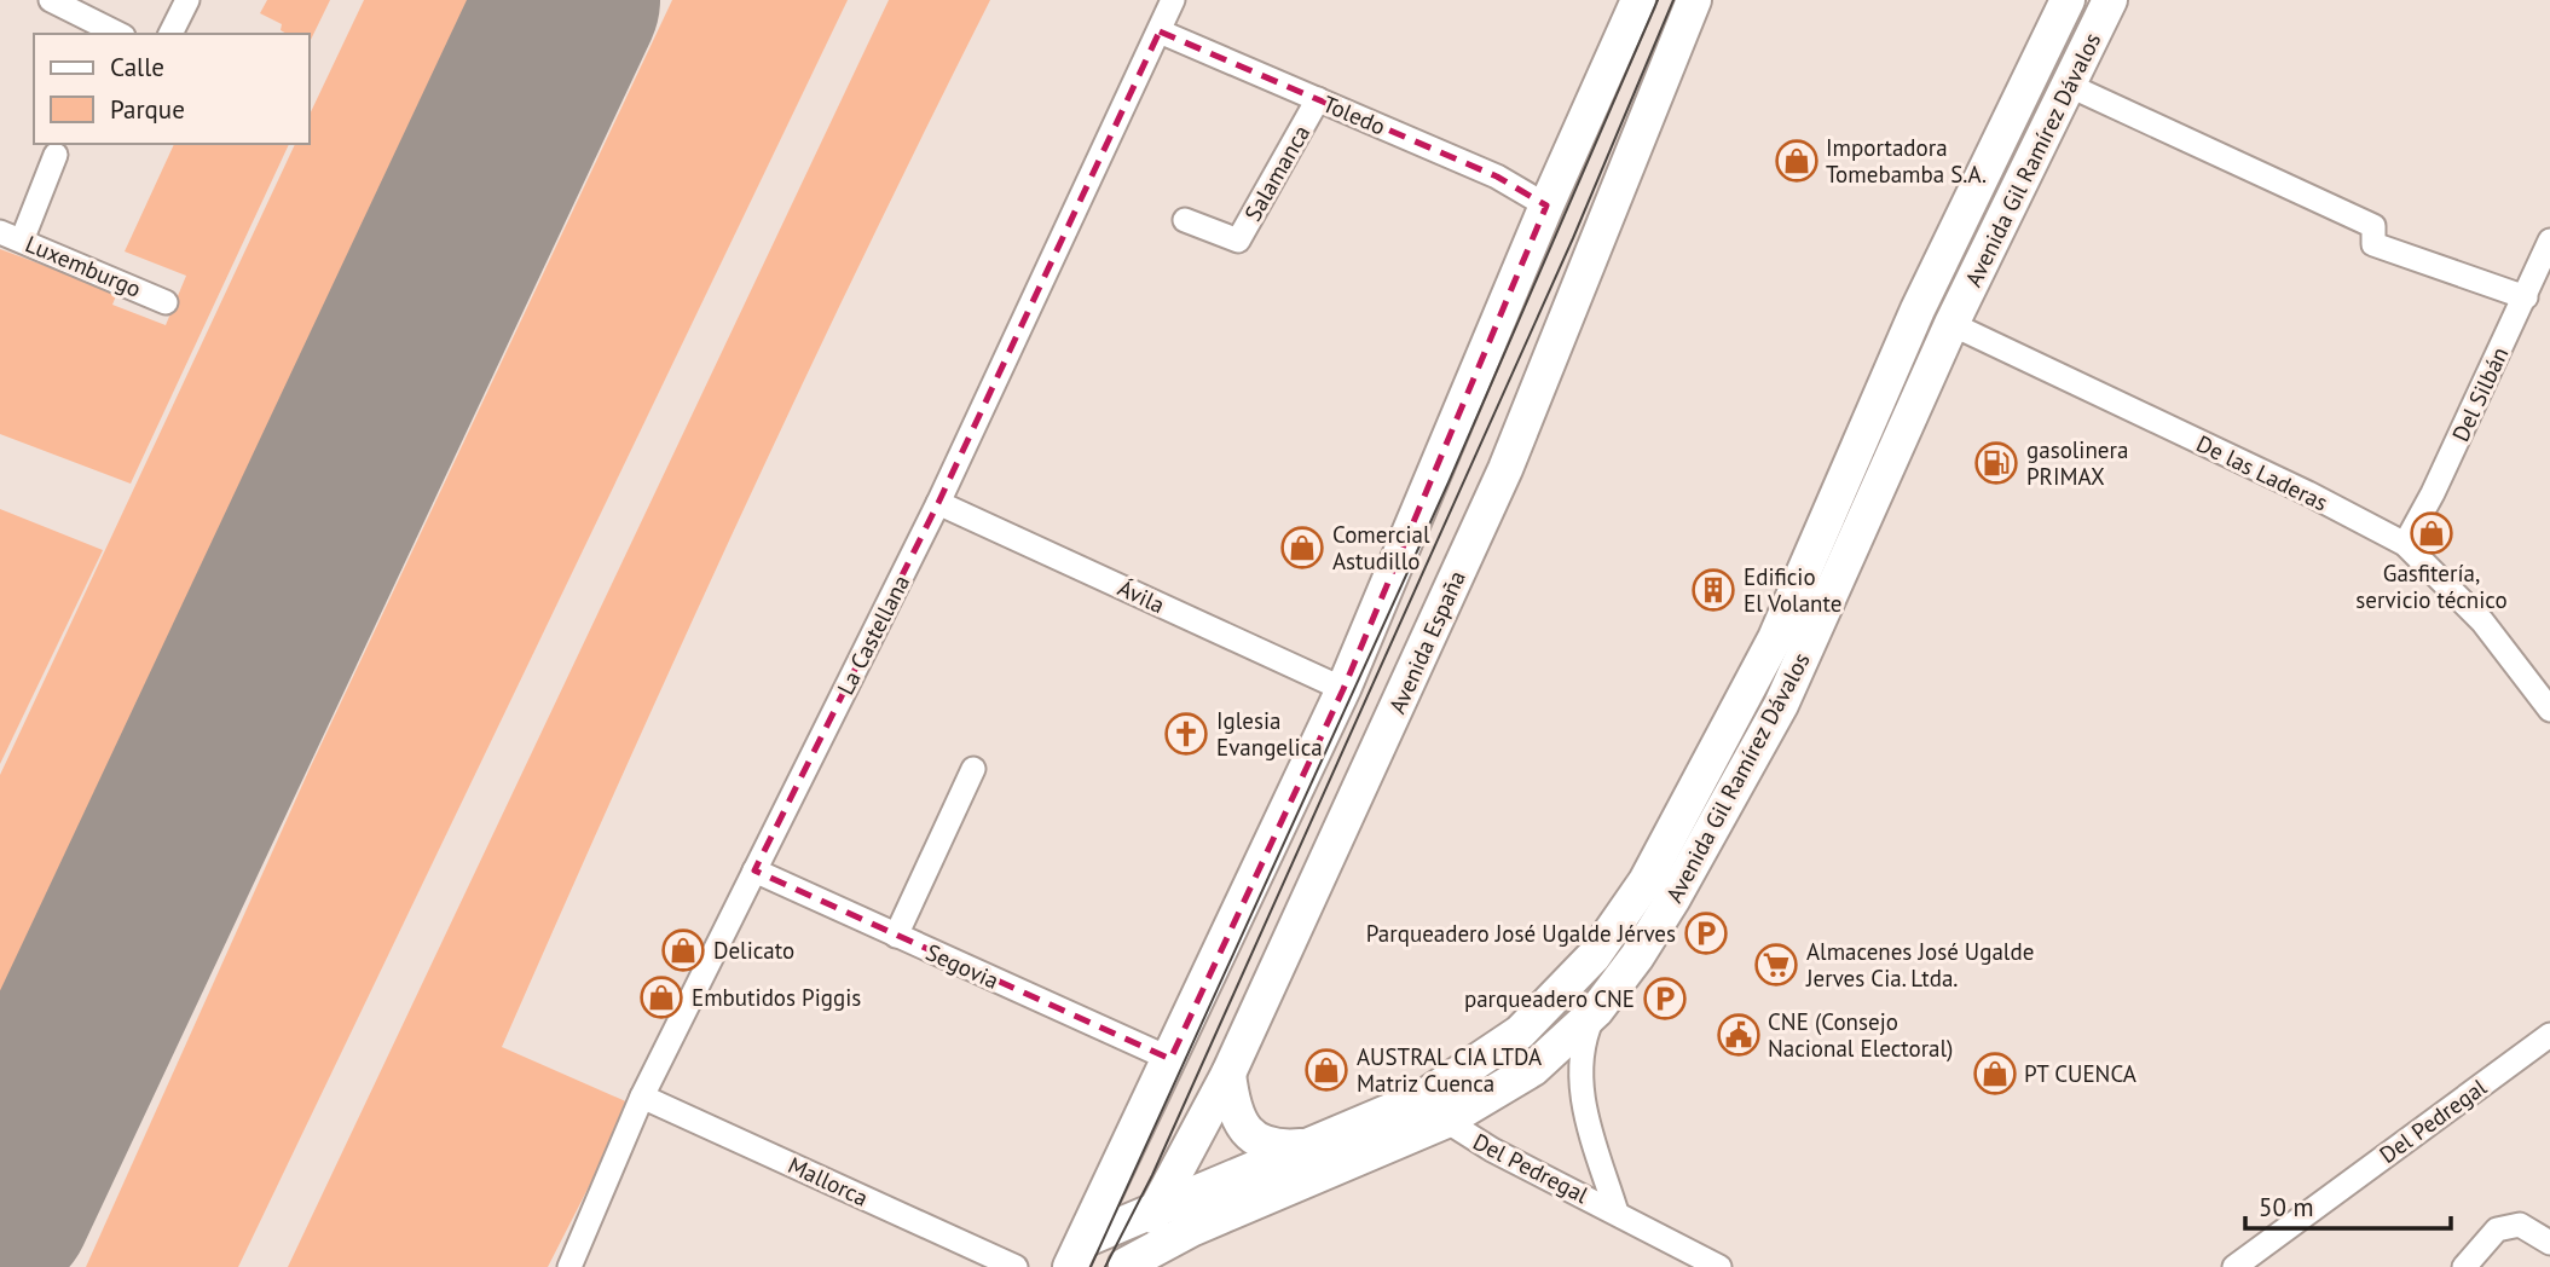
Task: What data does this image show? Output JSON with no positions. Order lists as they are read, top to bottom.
{
  "streets": {
    "main road": ["Avenida Gil Ramírez Dávalos", "De las Laderas", "Avenida España"],
    "street": [
      "Toledo",
      "Salamanca",
      "Luxemburgo",
      "Del Silbán",
      "Ávila",
      "La Castellana",
      "Segovia",
      "Del Pedregal",
      "Mallorca"
    ]
  },
  "crossings": [
    ["Toledo", "Salamanca"],
    ["Toledo", "La Castellana"],
    ["Avenida Gil Ramírez Dávalos", "De las Laderas"],
    ["Avenida Gil Ramírez Dávalos", "Avenida España"],
    ["Avenida Gil Ramírez Dávalos", "Del Pedregal"],
    ["Del Silbán", "De las Laderas"],
    ["Ávila", "La Castellana"],
    ["La Castellana", "Segovia"],
    ["La Castellana", "Mallorca"]
  ],
  "places": {
    "shop": [
      "Importadora Tomebamba S.A.",
      "Gasfitería, servicio técnico",
      "Comercial Astudillo",
      "Delicato",
      "Embutidos Piggis",
      "AUSTRAL CIA LTDA Matriz Cuenca",
      "PT CUENCA"
    ],
    "fuel station": ["gasolinera PRIMAX"],
    "building": ["Edificio El Volante"],
    "church": ["Iglesia Evangelica"],
    "parking": ["Parqueadero José Ugalde Jérves", "parqueadero CNE"],
    "supermarket": ["Almacenes José Ugalde Jerves Cia. Ltda."],
    "public building": ["CNE (Consejo Nacional Electoral)"]
  },
  "legend": ["Calle", "Parque"],
  "scale_bar": "50 m"
}
